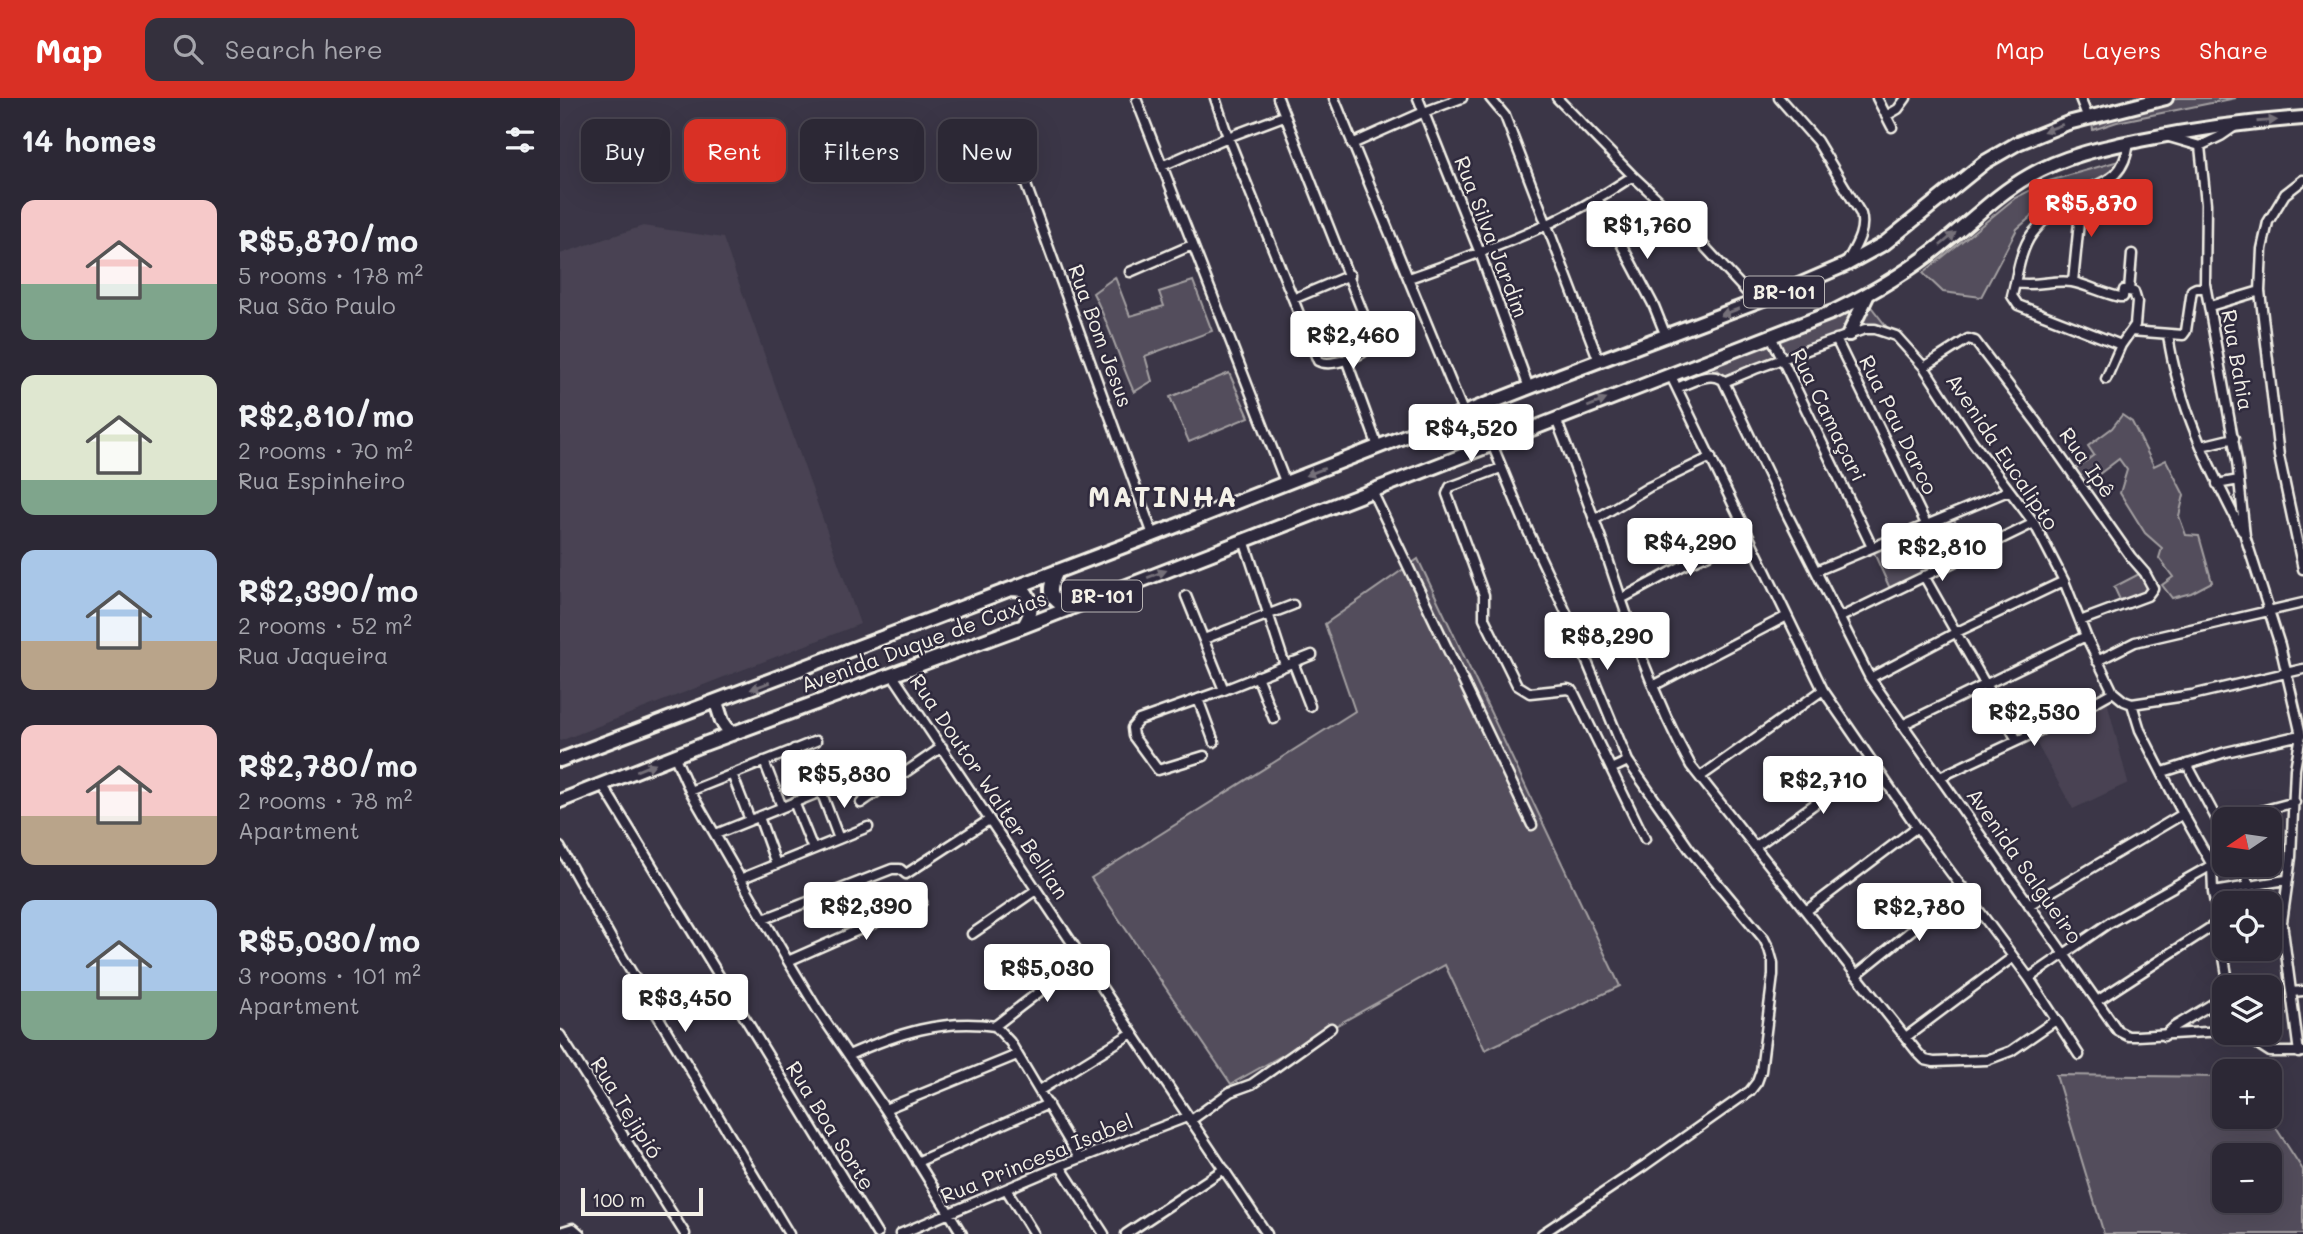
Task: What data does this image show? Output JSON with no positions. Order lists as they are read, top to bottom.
{
  "streets": {
    "highway": ["BR-101", "Avenida Duque de Caxias"],
    "street": [
      "Rua Silva Jardim",
      "Rua Bom Jesus",
      "Rua Bahia",
      "Rua Camaçari",
      "Rua Pau Darco",
      "Avenida Eucalipto",
      "Rua Ipê",
      "Rua Doutor Walter Bellian",
      "Avenida Salgueiro",
      "Rua Tejipió",
      "Rua Boa Sorte",
      "Rua Princesa Isabel"
    ]
  },
  "crossings": [
    ["Rua Silva Jardim", "Avenida Duque de Caxias"],
    ["Rua Bom Jesus", "Avenida Duque de Caxias"],
    ["Rua Camaçari", "Avenida Eucalipto"],
    ["Rua Camaçari", "Avenida Duque de Caxias"],
    ["Rua Pau Darco", "Avenida Eucalipto"],
    ["Avenida Eucalipto", "Rua Ipê"],
    ["Avenida Eucalipto", "Avenida Salgueiro"],
    ["Avenida Duque de Caxias", "Rua Doutor Walter Bellian"],
    ["Avenida Duque de Caxias", "Rua Boa Sorte"],
    ["Rua Doutor Walter Bellian", "Rua Princesa Isabel"]
  ],
  "districts": ["MATINHA"],
  "scale_bar": "100 m",
  "north": "left",
  "page": {
    "header": "Map",
    "search": "Search here",
    "nav": ["Map", "Layers", "Share"],
    "heading": "14 homes",
    "chip": [
      "Buy",
      "Rent",
      "Filters",
      "New"
    ],
    "price": [
      "R$5,870",
      "R$1,760",
      "R$2,460",
      "R$4,520",
      "R$4,290",
      "R$2,810",
      "R$8,290",
      "R$2,530",
      "R$5,830",
      "R$2,710",
      "R$2,390",
      "R$2,780",
      "R$5,030",
      "R$3,450"
    ],
    "list": [
      {
        "name": "R$5,870/mo",
        "note": "5 rooms · 178 m² · Rua São Paulo"
      },
      {
        "name": "R$2,810/mo",
        "note": "2 rooms · 70 m² · Rua Espinheiro"
      },
      {
        "name": "R$2,390/mo",
        "note": "2 rooms · 52 m² · Rua Jaqueira"
      },
      {
        "name": "R$2,780/mo",
        "note": "2 rooms · 78 m² · Apartment"
      },
      {
        "name": "R$5,030/mo",
        "note": "3 rooms · 101 m² · Apartment"
      }
    ],
    "map_buttons": ["+", "−"],
    "scale": "100 m"
  }
}
